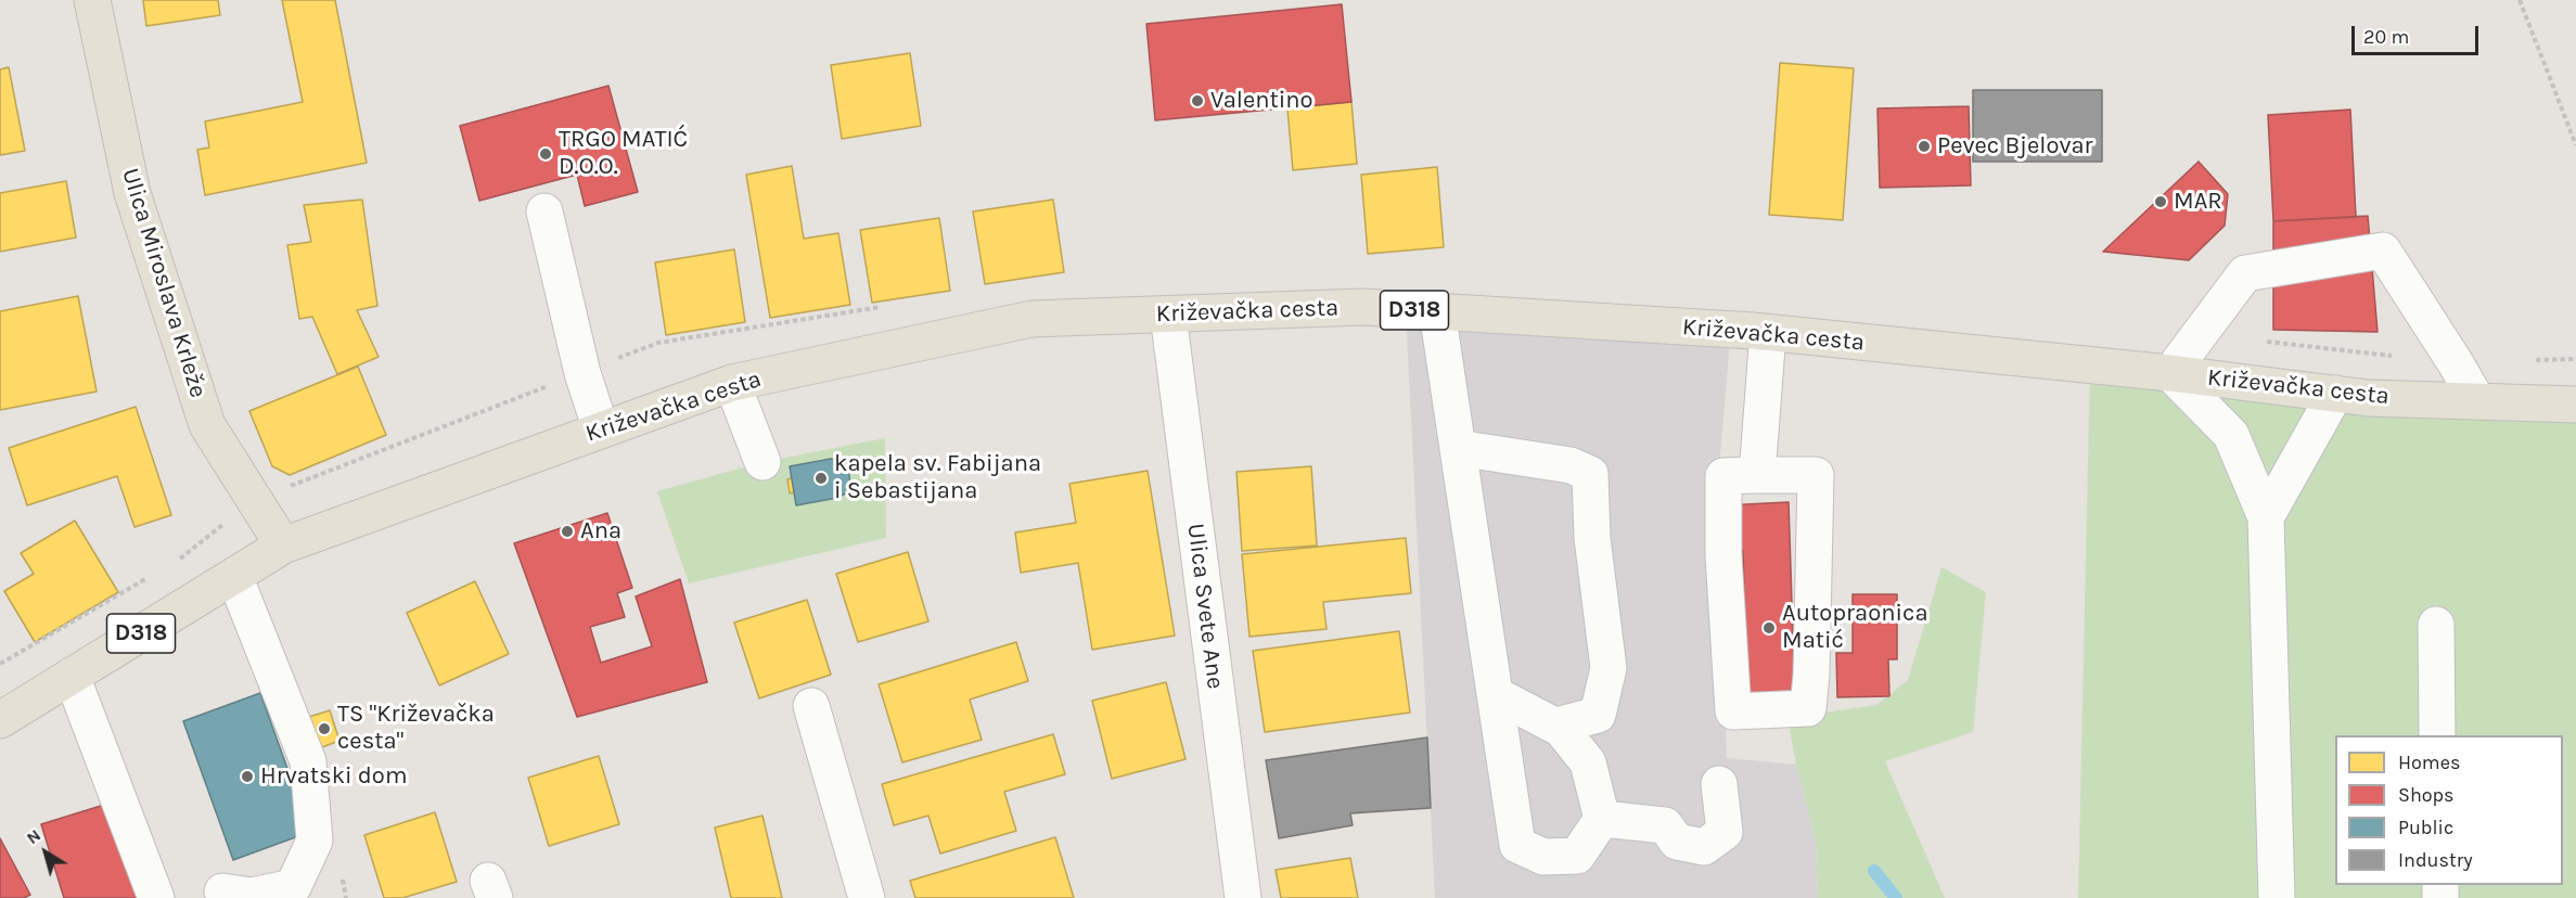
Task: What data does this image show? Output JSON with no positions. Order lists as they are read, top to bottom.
{
  "streets": {
    "main road": ["Ulica Miroslava Krleže", "D318", "Križevačka cesta"],
    "street": ["Ulica Svete Ane"]
  },
  "crossings": [
    ["Ulica Miroslava Krleže", "Križevačka cesta"],
    ["Križevačka cesta", "Ulica Svete Ane"]
  ],
  "places": [
    "Valentino",
    "Pevec Bjelovar",
    "TRGO MATIĆ D.O.O.",
    "MAR",
    "kapela sv. Fabijana i Sebastijana",
    "Ana",
    "Autopraonica Matić",
    "TS \"Križevačka cesta\"",
    "Hrvatski dom"
  ],
  "legend": [
    "Homes",
    "Shops",
    "Public",
    "Industry"
  ],
  "scale_bar": "20 m",
  "north": "top left"
}
